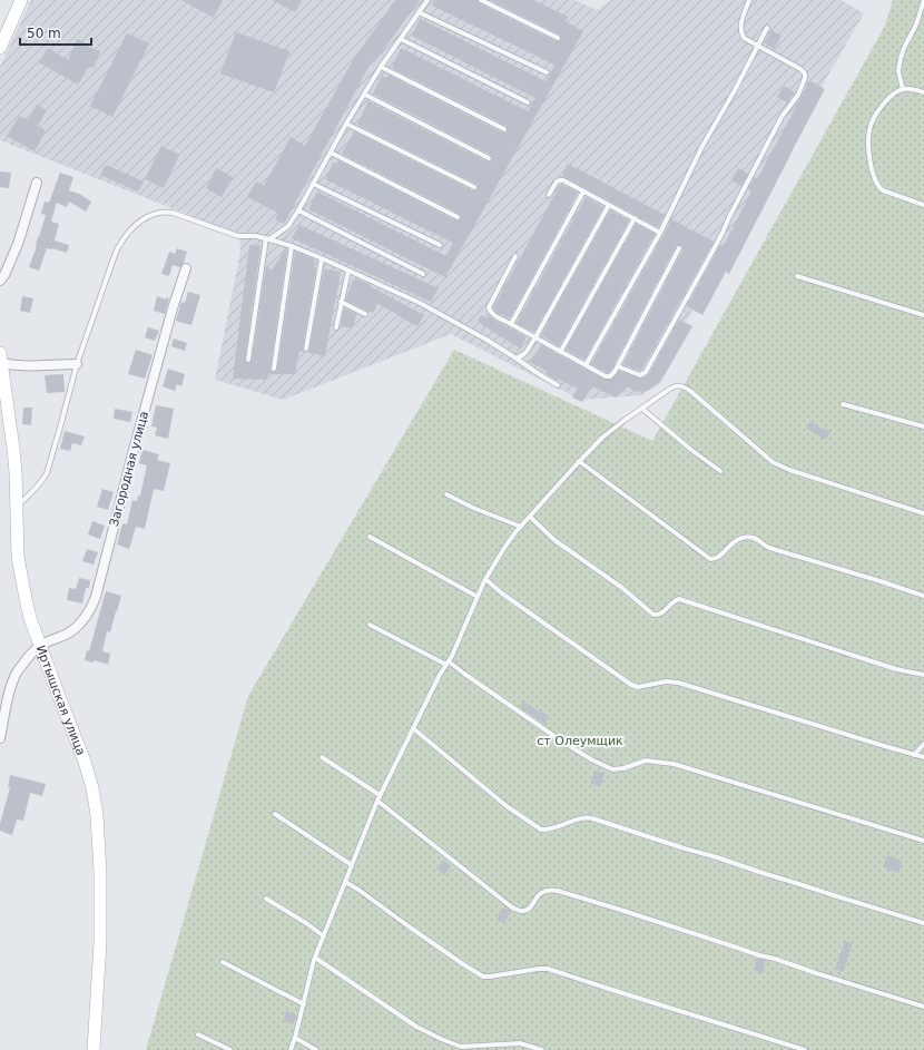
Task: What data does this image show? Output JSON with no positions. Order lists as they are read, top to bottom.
{
  "streets": {
    "main road": ["Иртышская улица"],
    "street": ["Загородная улица"]
  },
  "crossings": [
    ["Загородная улица", "Иртышская улица"]
  ],
  "parks": ["ст Олеумщик"],
  "scale_bar": "50 m"
}
